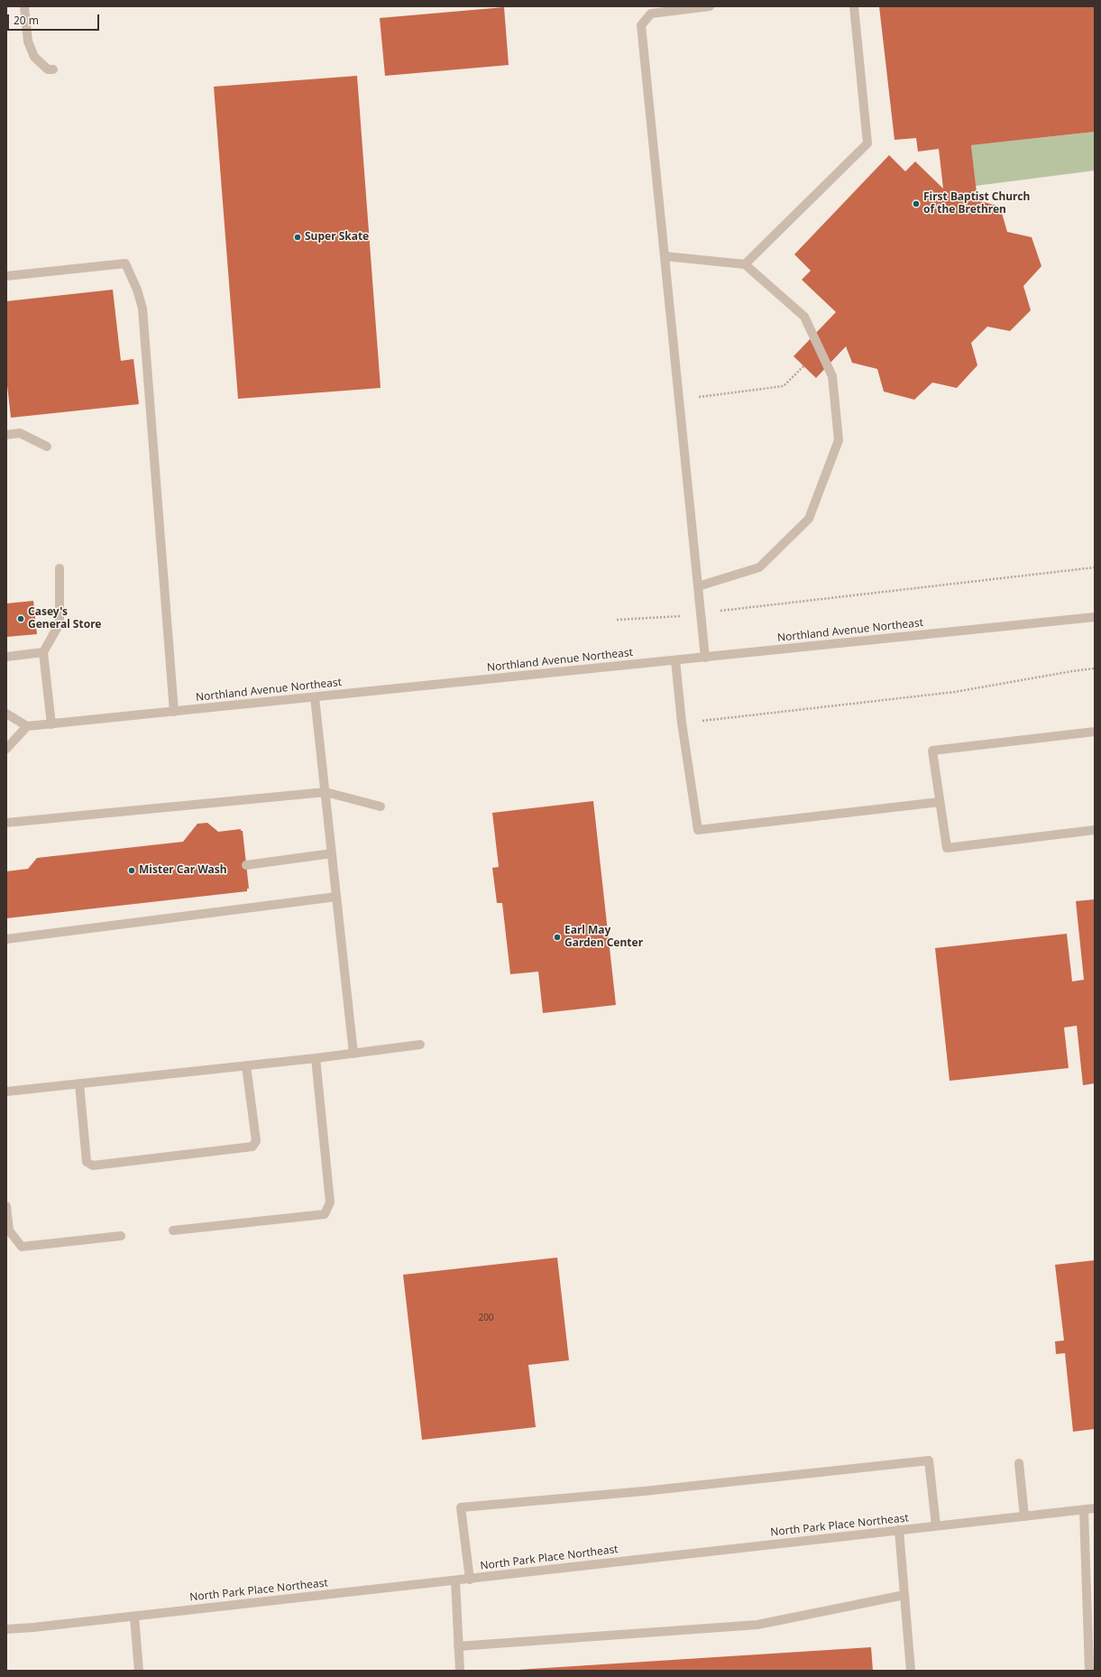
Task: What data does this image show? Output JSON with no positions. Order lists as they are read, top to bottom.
{
  "streets": {
    "street": ["Northland Avenue Northeast", "North Park Place Northeast"]
  },
  "places": [
    "First Baptist Church of the Brethren",
    "Super Skate",
    "Casey's General Store",
    "Mister Car Wash",
    "Earl May Garden Center"
  ],
  "house_numbers": ["200"],
  "scale_bar": "20 m"
}
